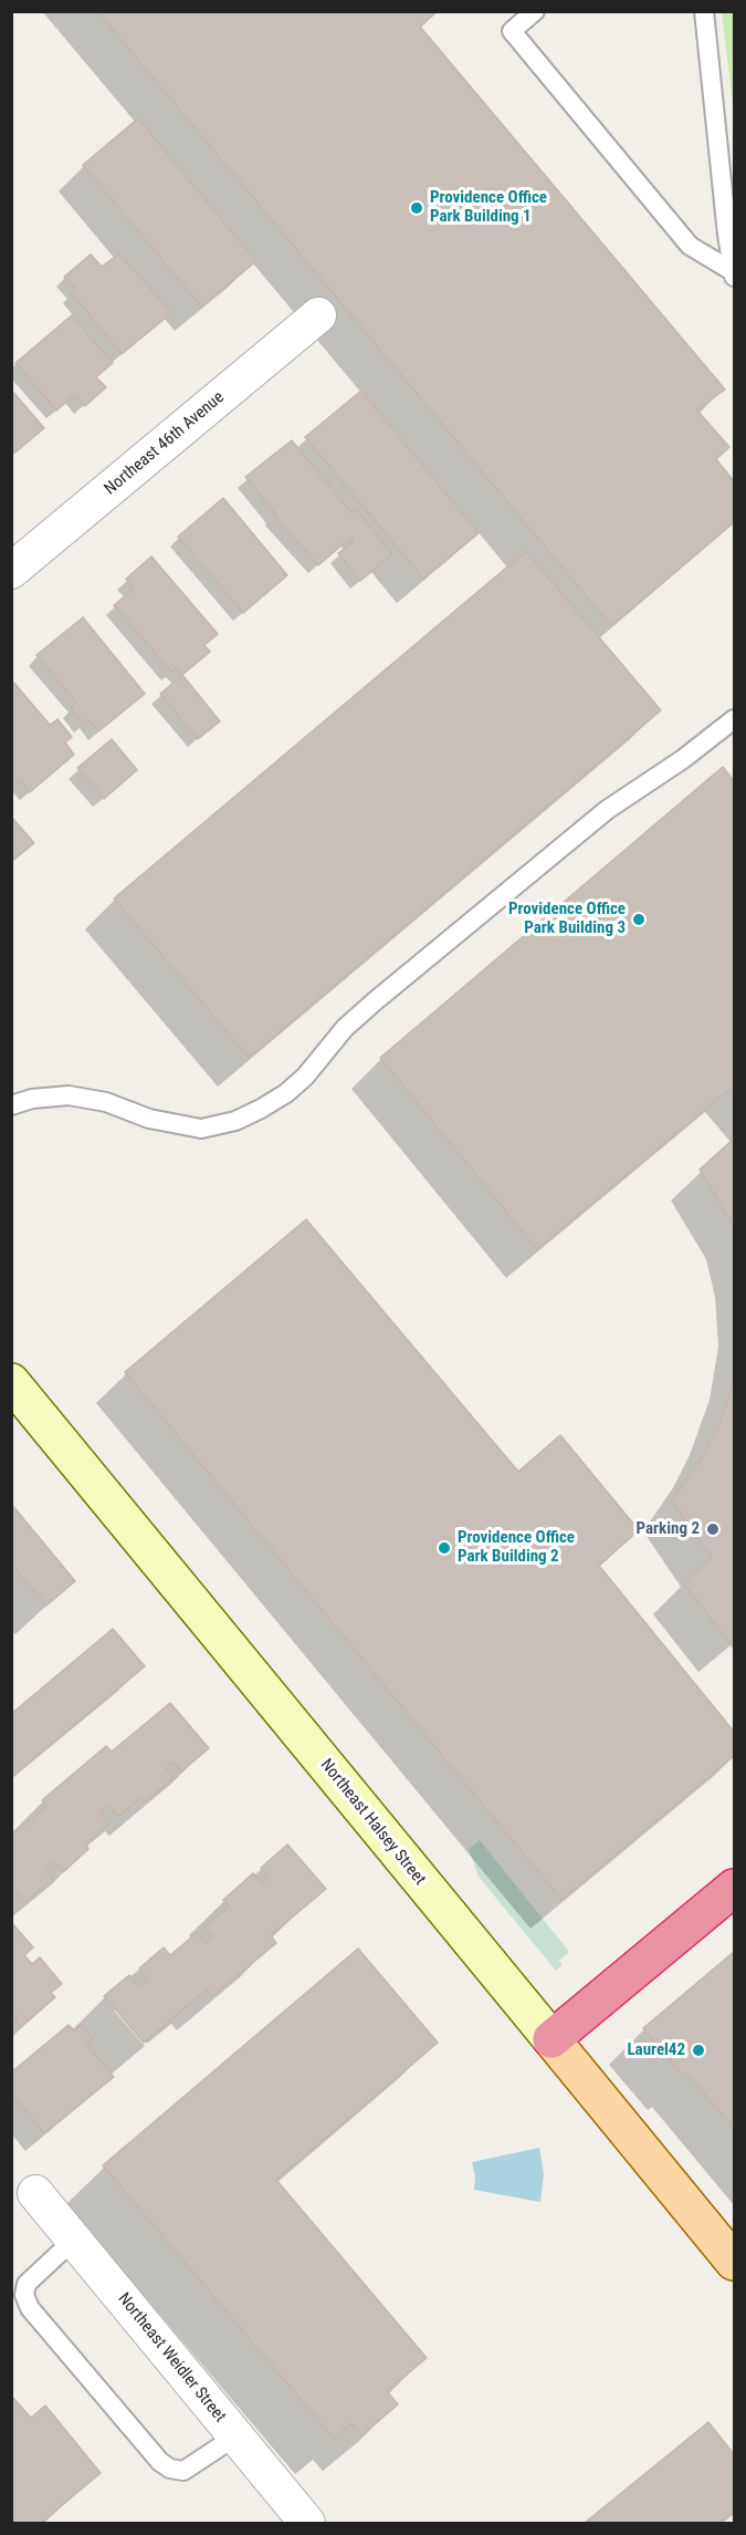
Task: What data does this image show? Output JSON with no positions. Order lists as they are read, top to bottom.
{
  "streets": {
    "main road": ["Northeast Halsey Street"],
    "street": ["Northeast 46th Avenue", "Northeast Weidler Street"]
  },
  "places": [
    "Providence Office Park Building 1",
    "Providence Office Park Building 3",
    "Parking 2",
    "Providence Office Park Building 2",
    "Laurel42"
  ]
}
